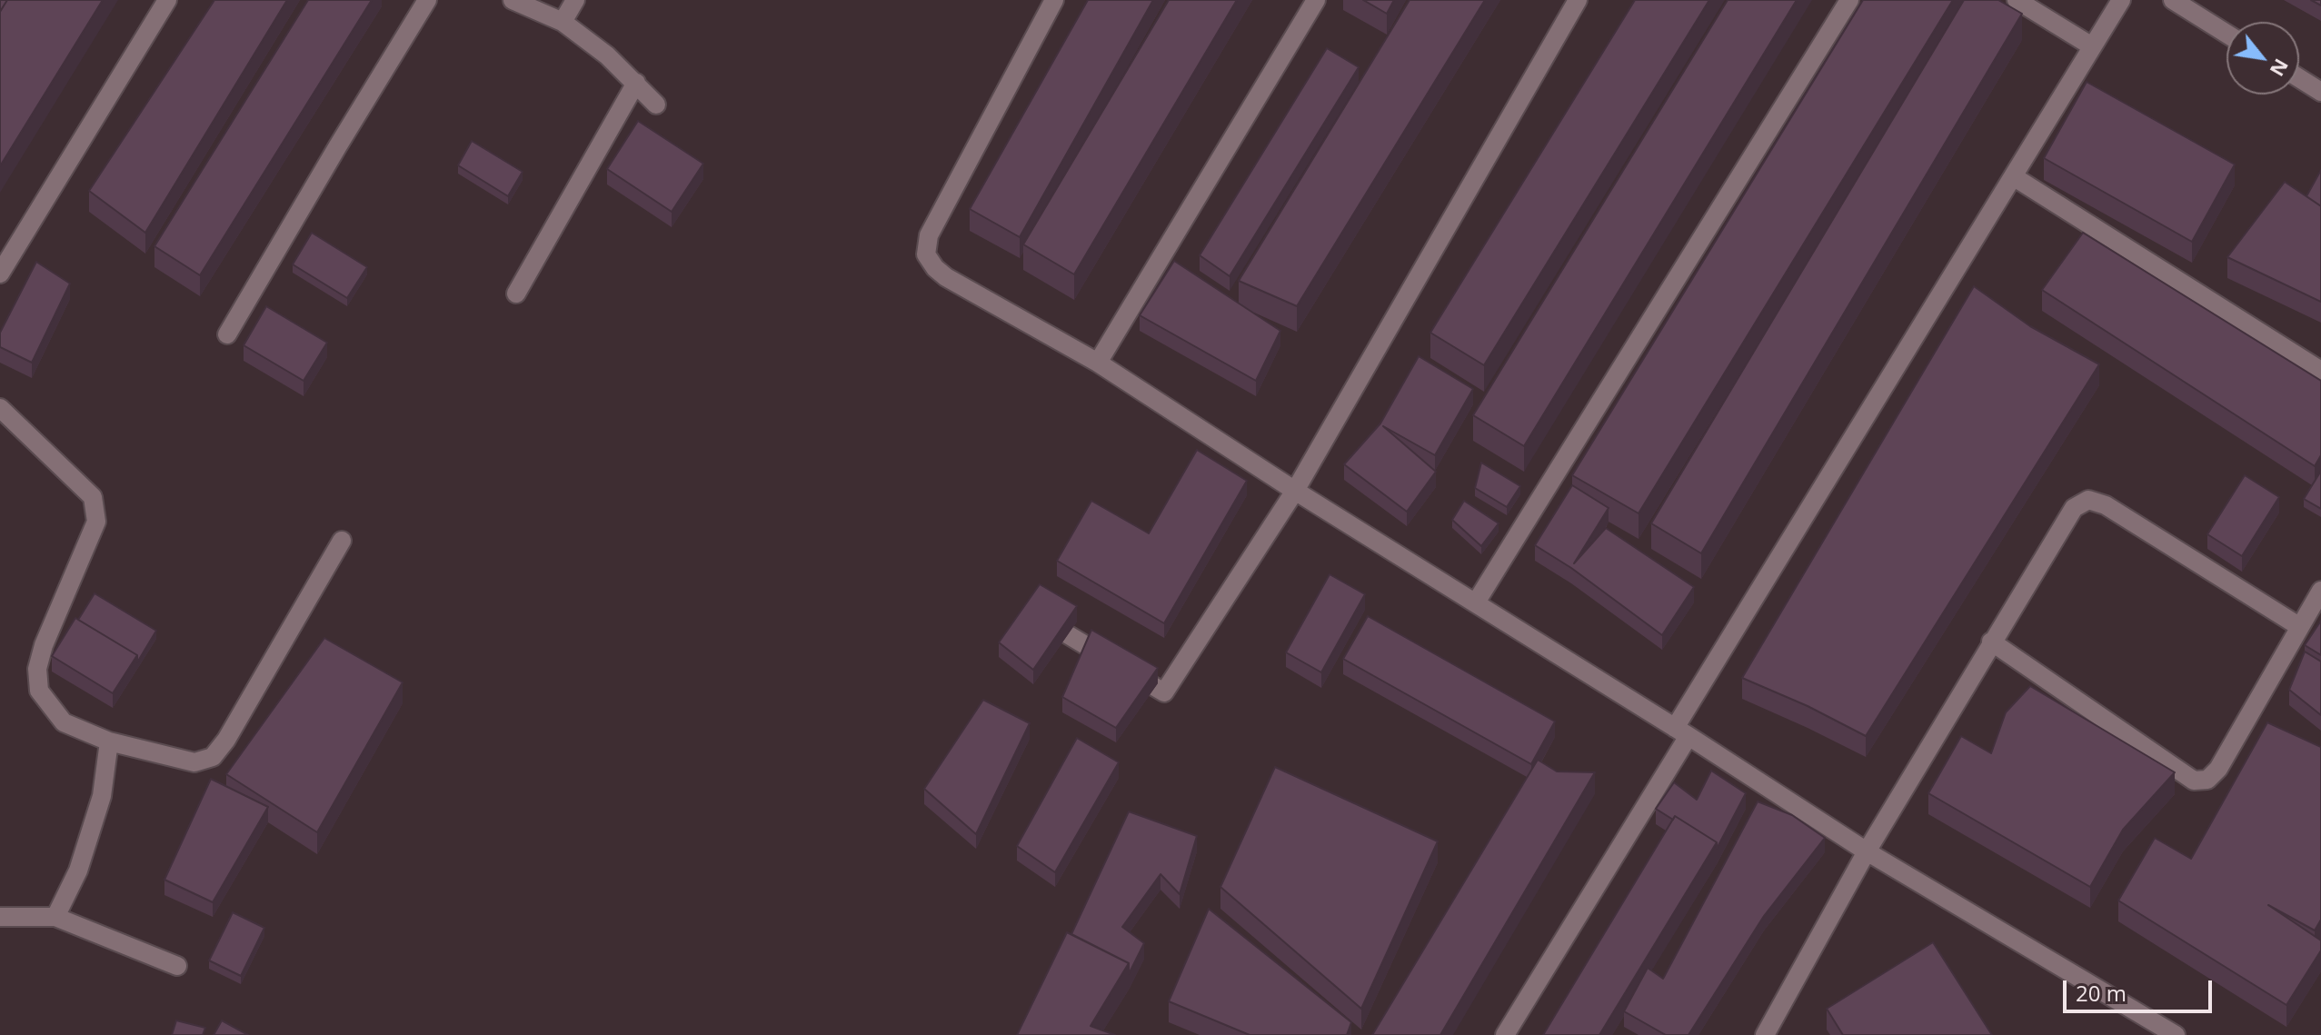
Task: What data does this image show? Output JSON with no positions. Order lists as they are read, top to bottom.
{
  "scale_bar": "20 m",
  "north": "bottom right"
}
